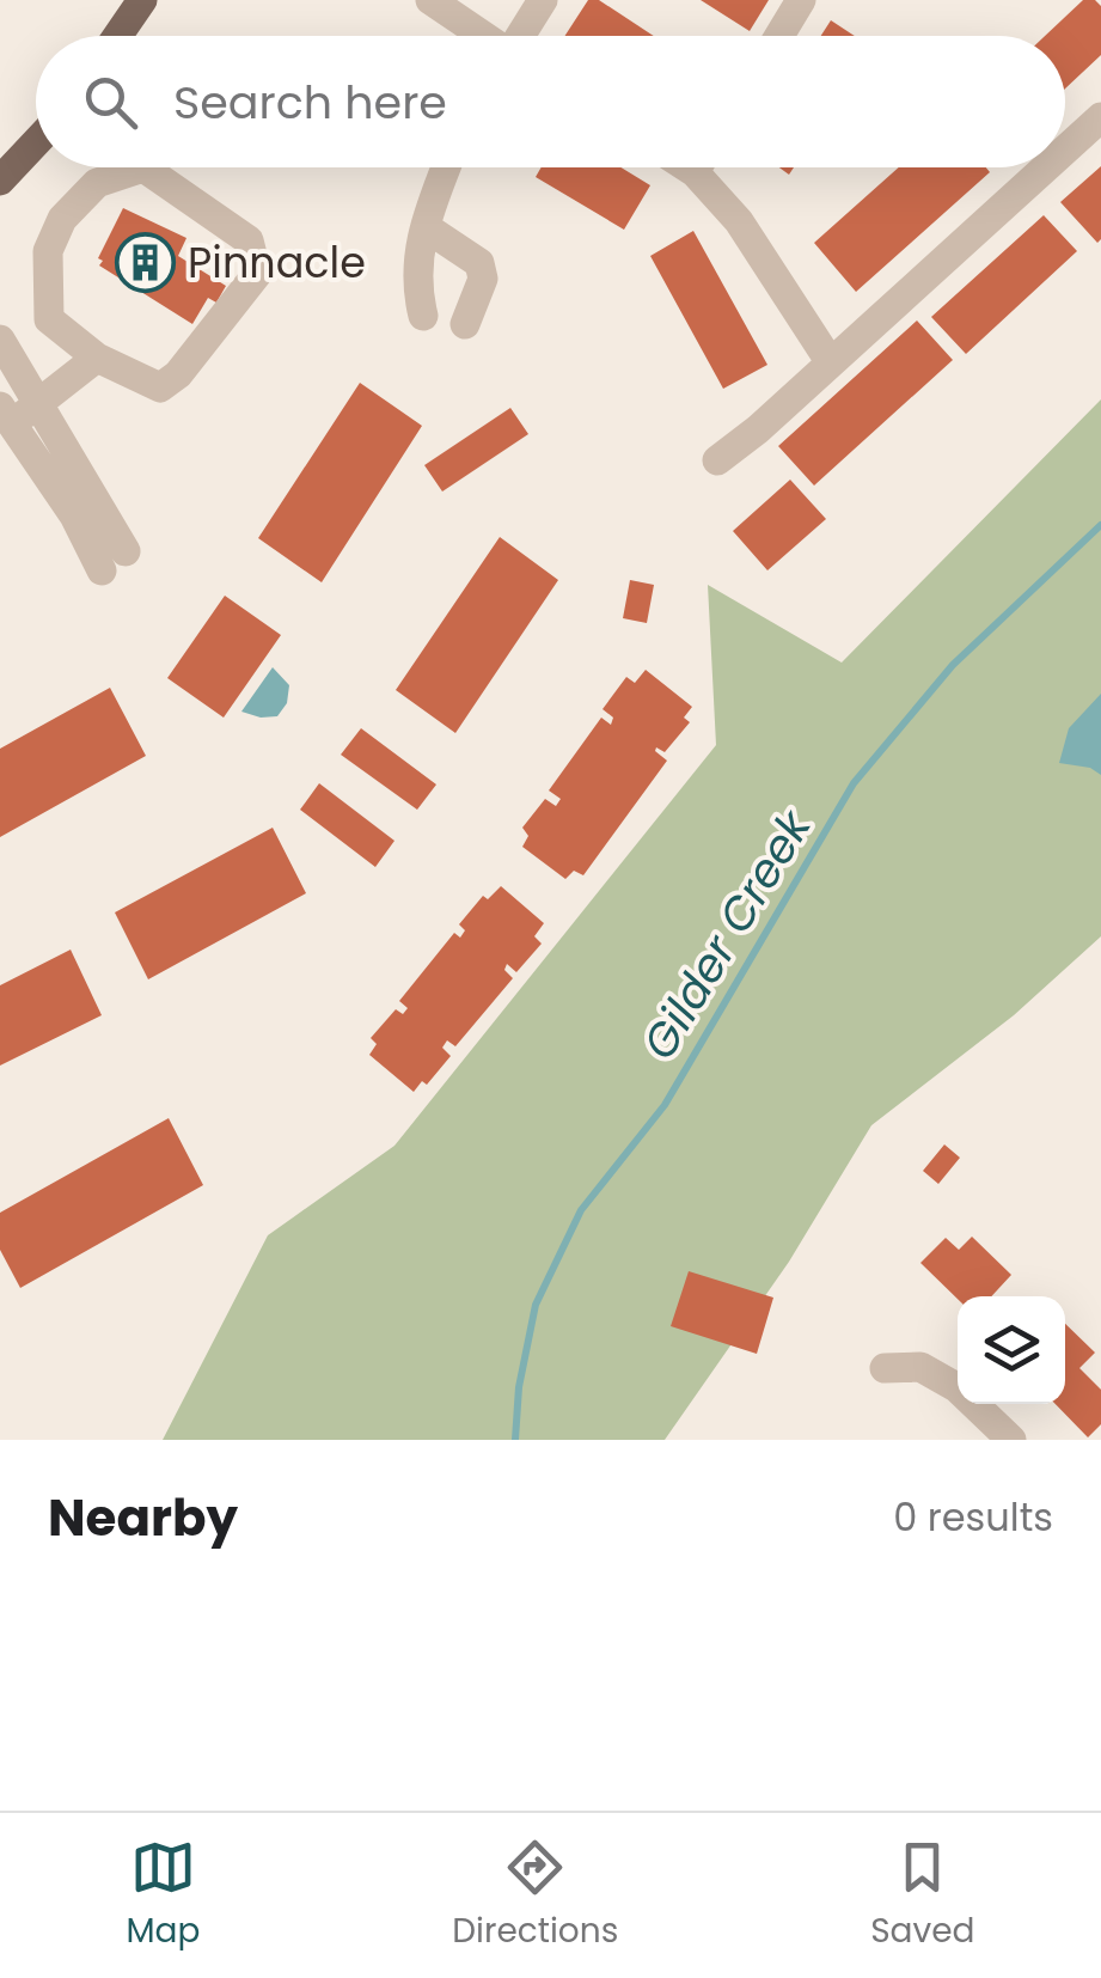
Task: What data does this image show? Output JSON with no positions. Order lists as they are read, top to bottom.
{
  "water": ["Gilder Creek"],
  "places": {
    "building": ["Pinnacle"]
  },
  "page": {
    "search": "Search here",
    "heading": ["Nearby", "0 results"],
    "nav": ["Map", "Directions", "Saved"]
  }
}
